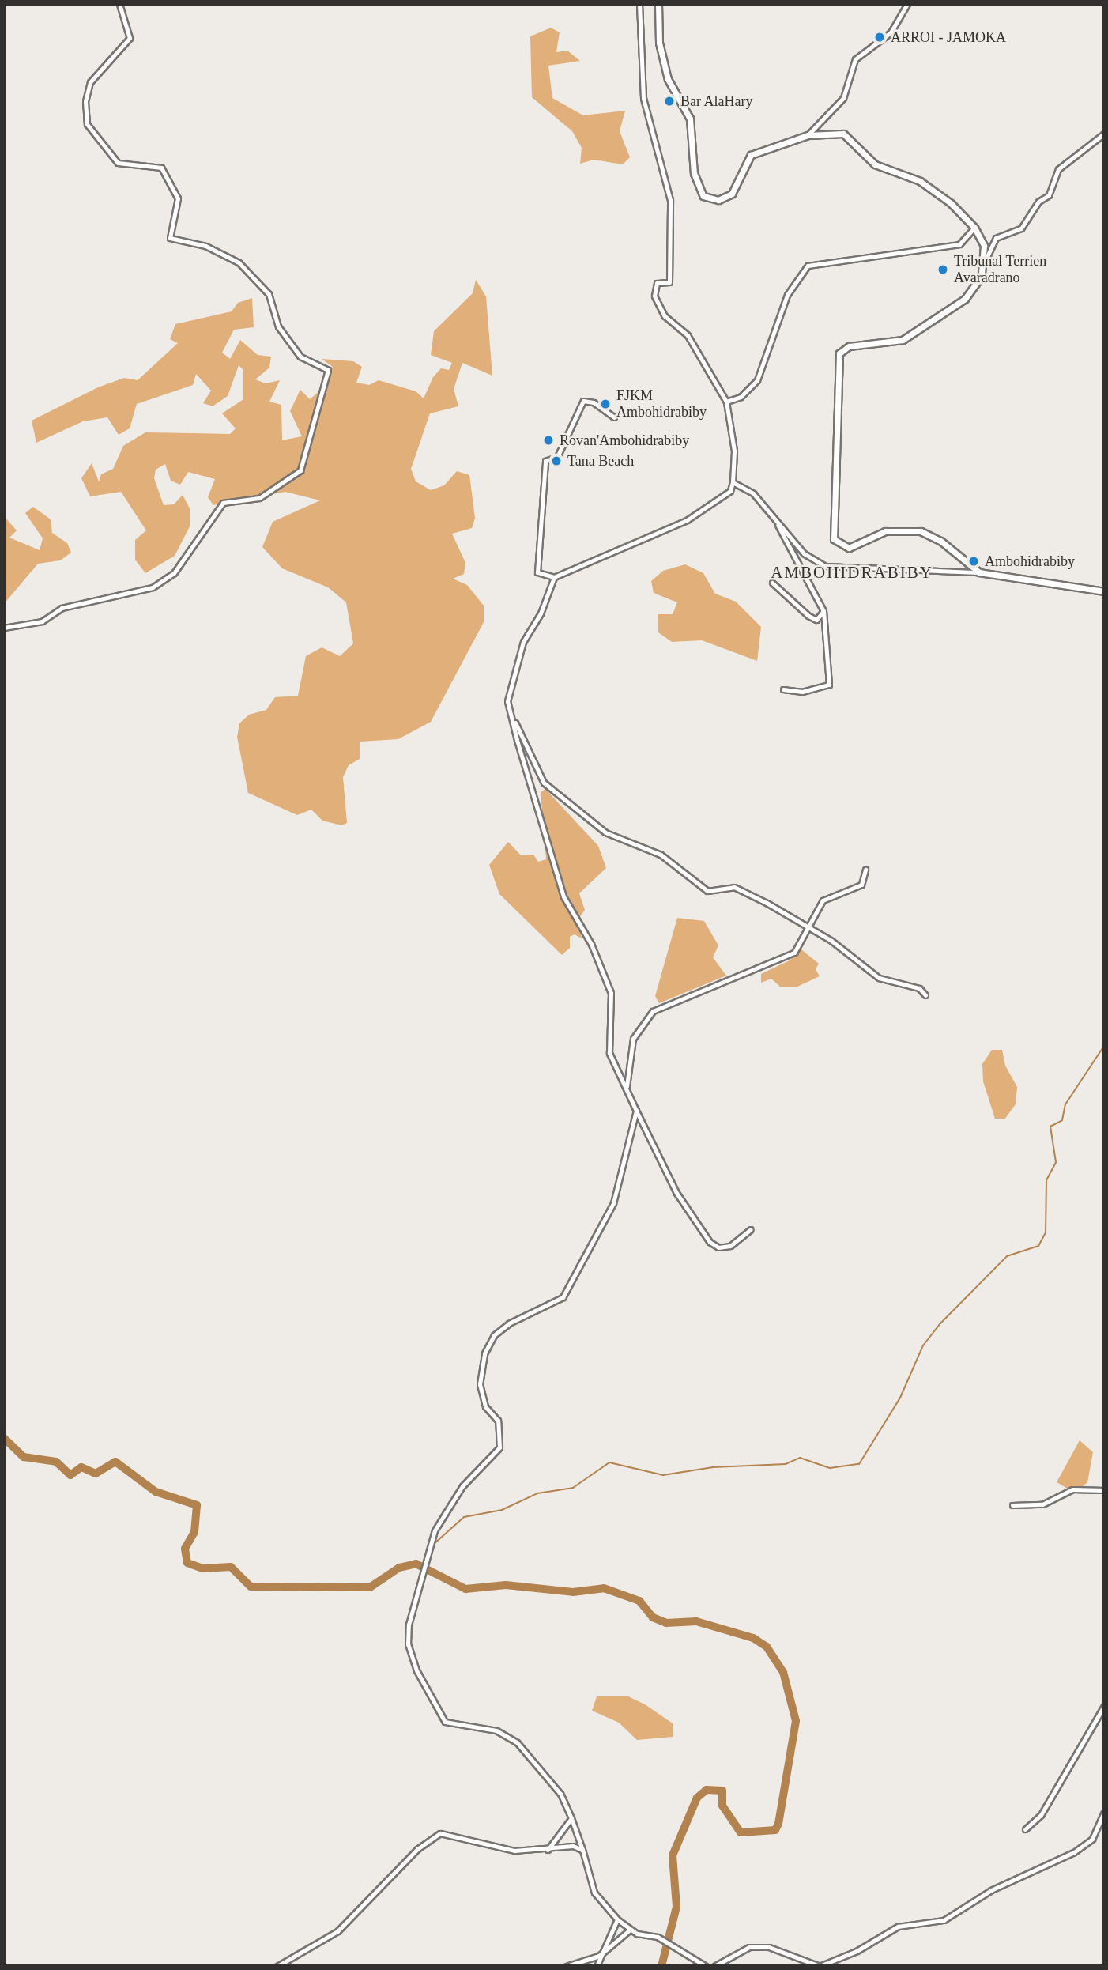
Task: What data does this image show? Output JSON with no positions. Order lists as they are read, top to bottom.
{
  "districts": ["AMBOHIDRABIBY"],
  "places": [
    "ARROI - JAMOKA",
    "Bar AlaHary",
    "Tribunal Terrien Avaradrano",
    "FJKM Ambohidrabiby",
    "Rovan'Ambohidrabiby",
    "Tana Beach",
    "Ambohidrabiby"
  ]
}
